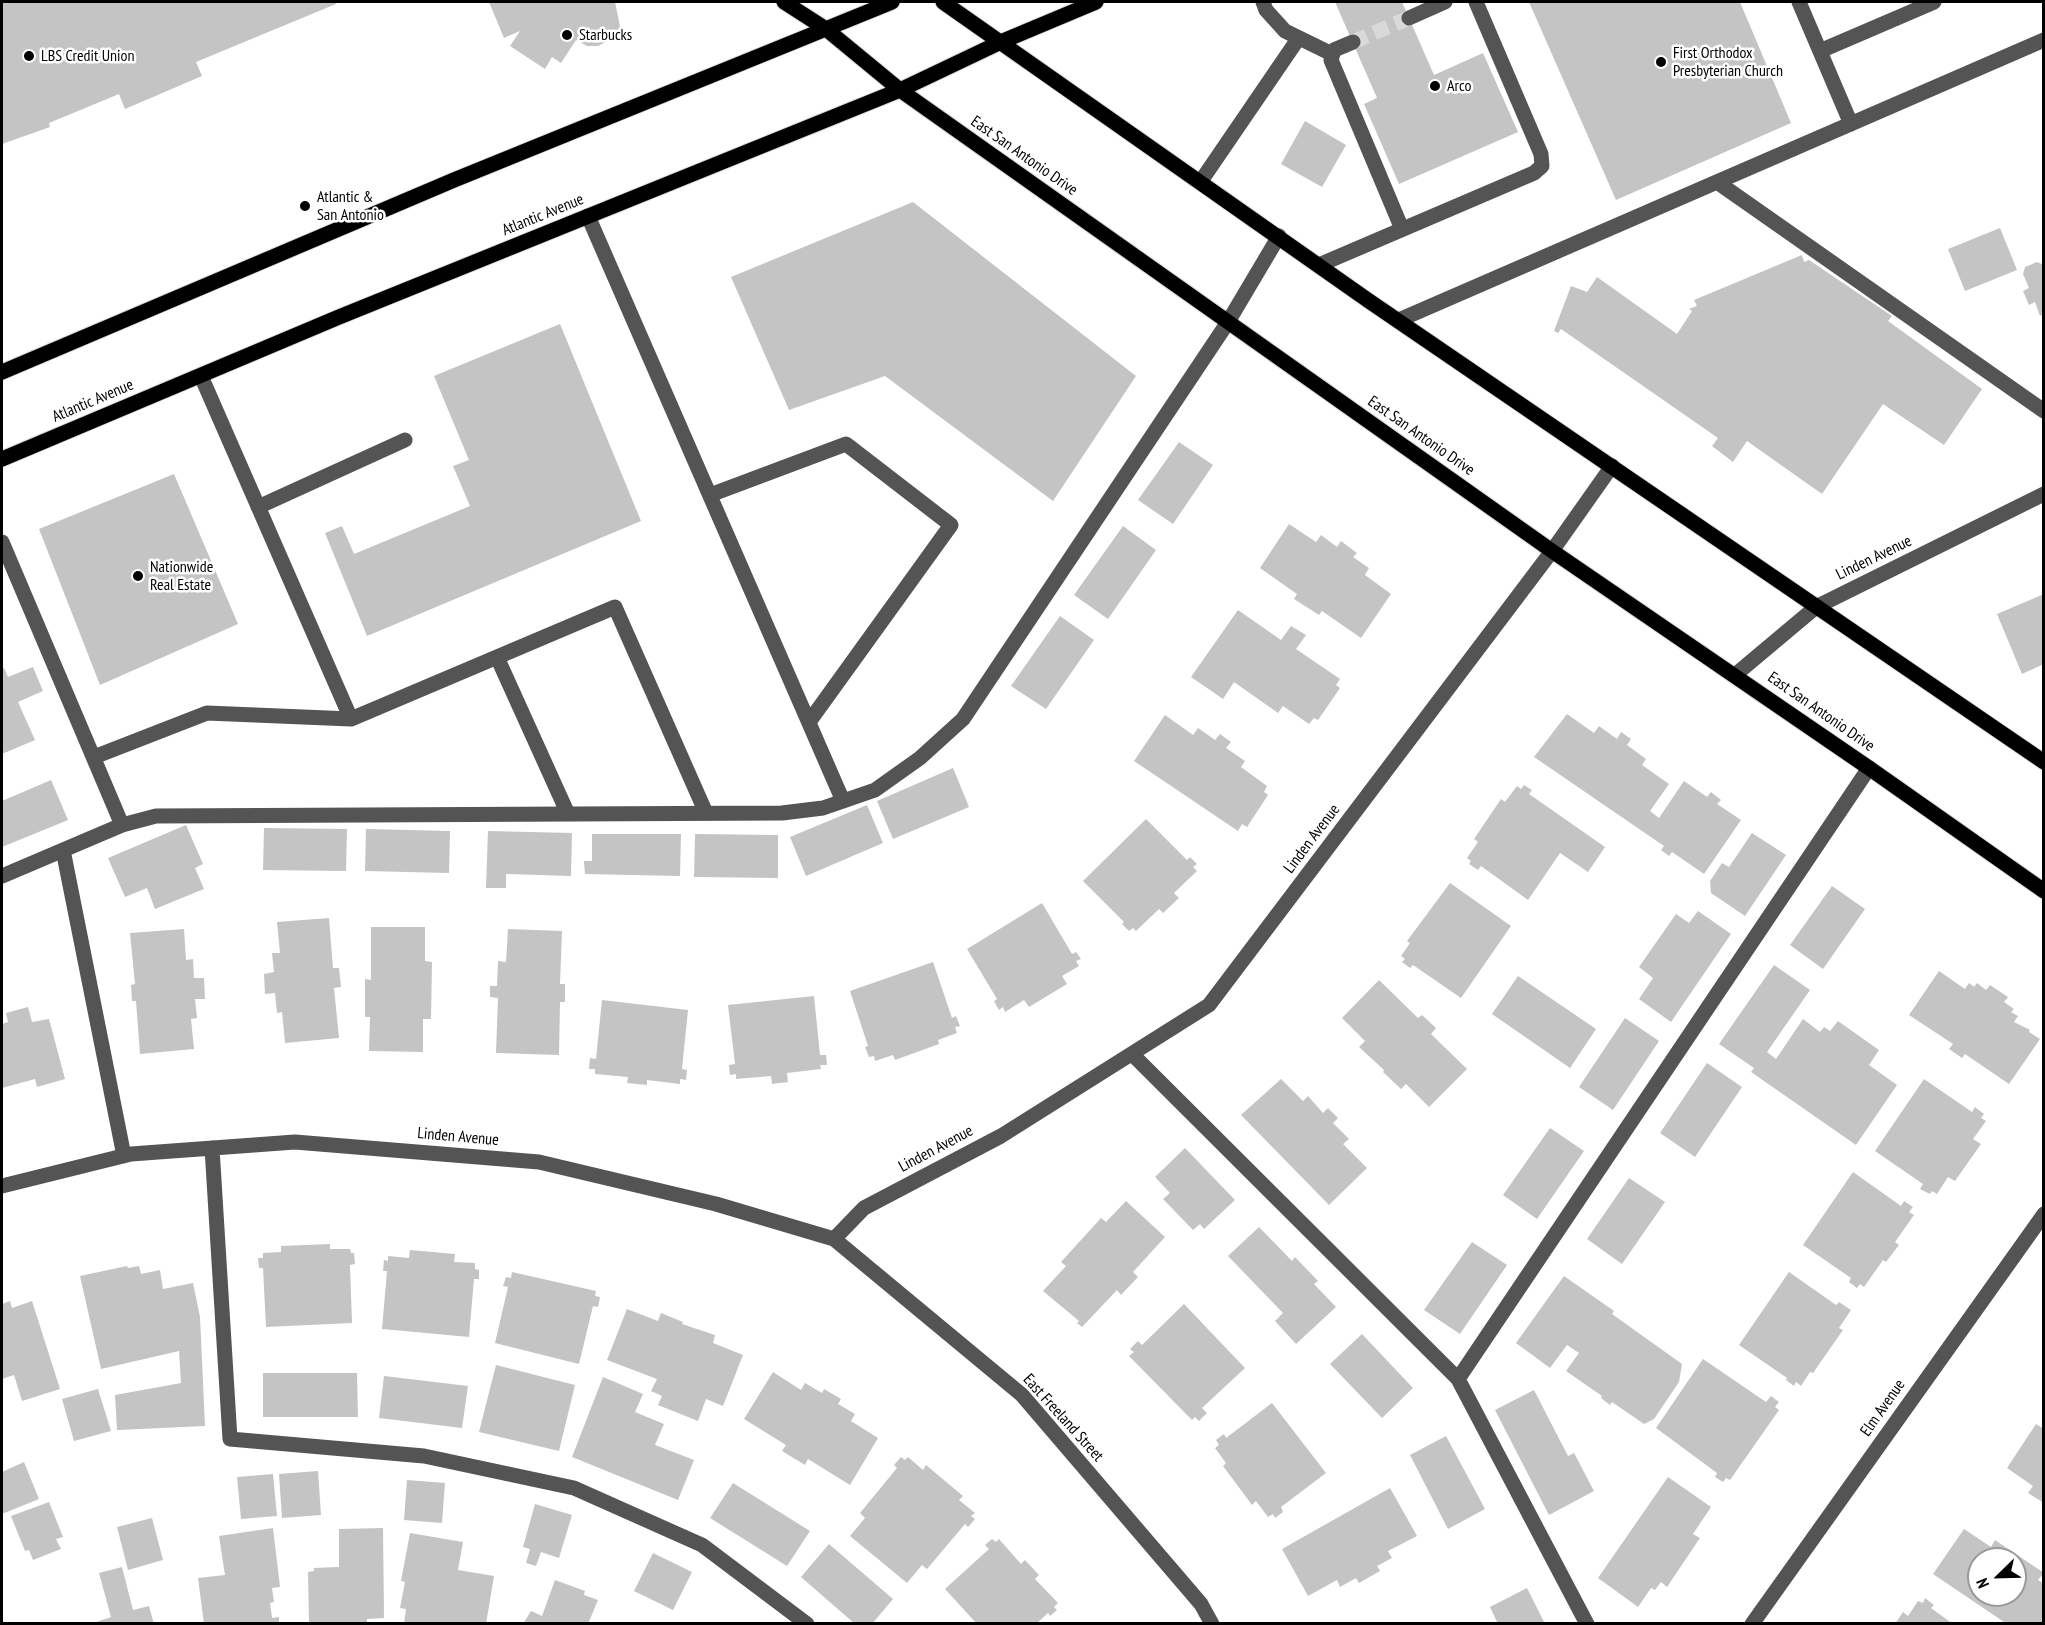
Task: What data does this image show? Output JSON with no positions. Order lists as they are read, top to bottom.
{
  "streets": {
    "main road": ["East San Antonio Drive", "Atlantic Avenue"],
    "street": ["Linden Avenue", "Elm Avenue", "East Freeland Street"]
  },
  "crossings": [
    ["East San Antonio Drive", "Atlantic Avenue"],
    ["East San Antonio Drive", "Linden Avenue"],
    ["Linden Avenue", "East Freeland Street"]
  ],
  "places": [
    "Starbucks",
    "LBS Credit Union",
    "First Orthodox Presbyterian Church",
    "Arco",
    "Atlantic & San Antonio",
    "Nationwide Real Estate"
  ],
  "north": "bottom left"
}
